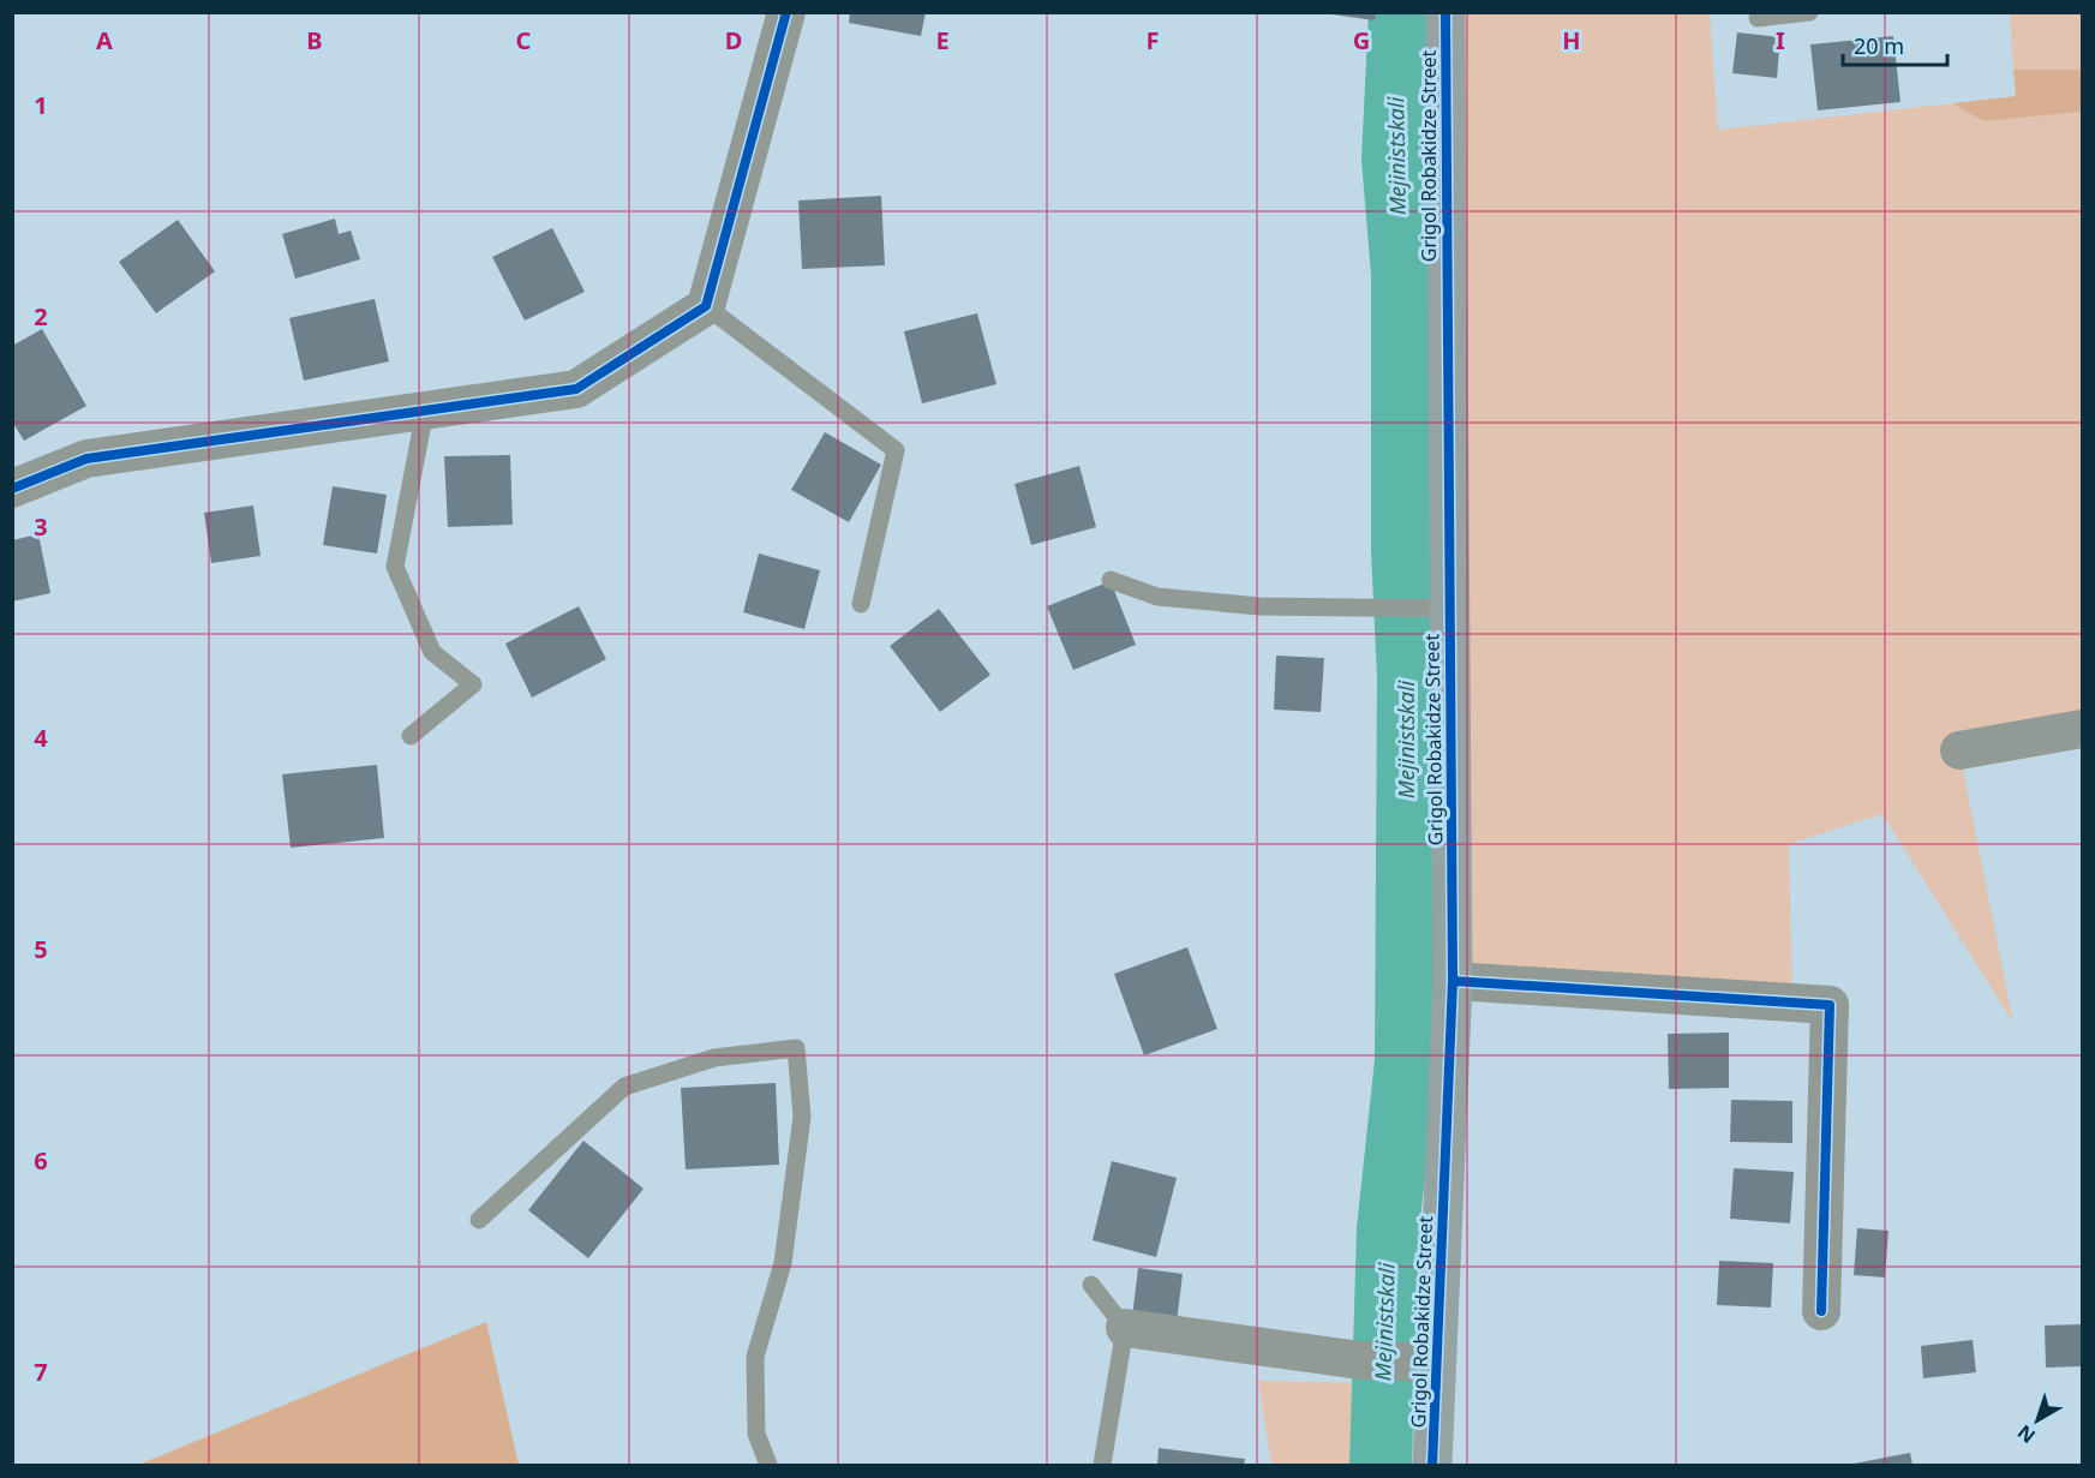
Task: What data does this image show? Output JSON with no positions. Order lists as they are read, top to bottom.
{
  "streets": {
    "street": ["Grigol Robakidze Street"]
  },
  "water": ["Mejinistskali"],
  "scale_bar": "20 m",
  "north": "bottom left",
  "grid": {
    "columns": [
      "A",
      "B",
      "C",
      "D",
      "E",
      "F",
      "G",
      "H",
      "I"
    ],
    "rows": [
      "1",
      "2",
      "3",
      "4",
      "5",
      "6",
      "7"
    ]
  }
}
